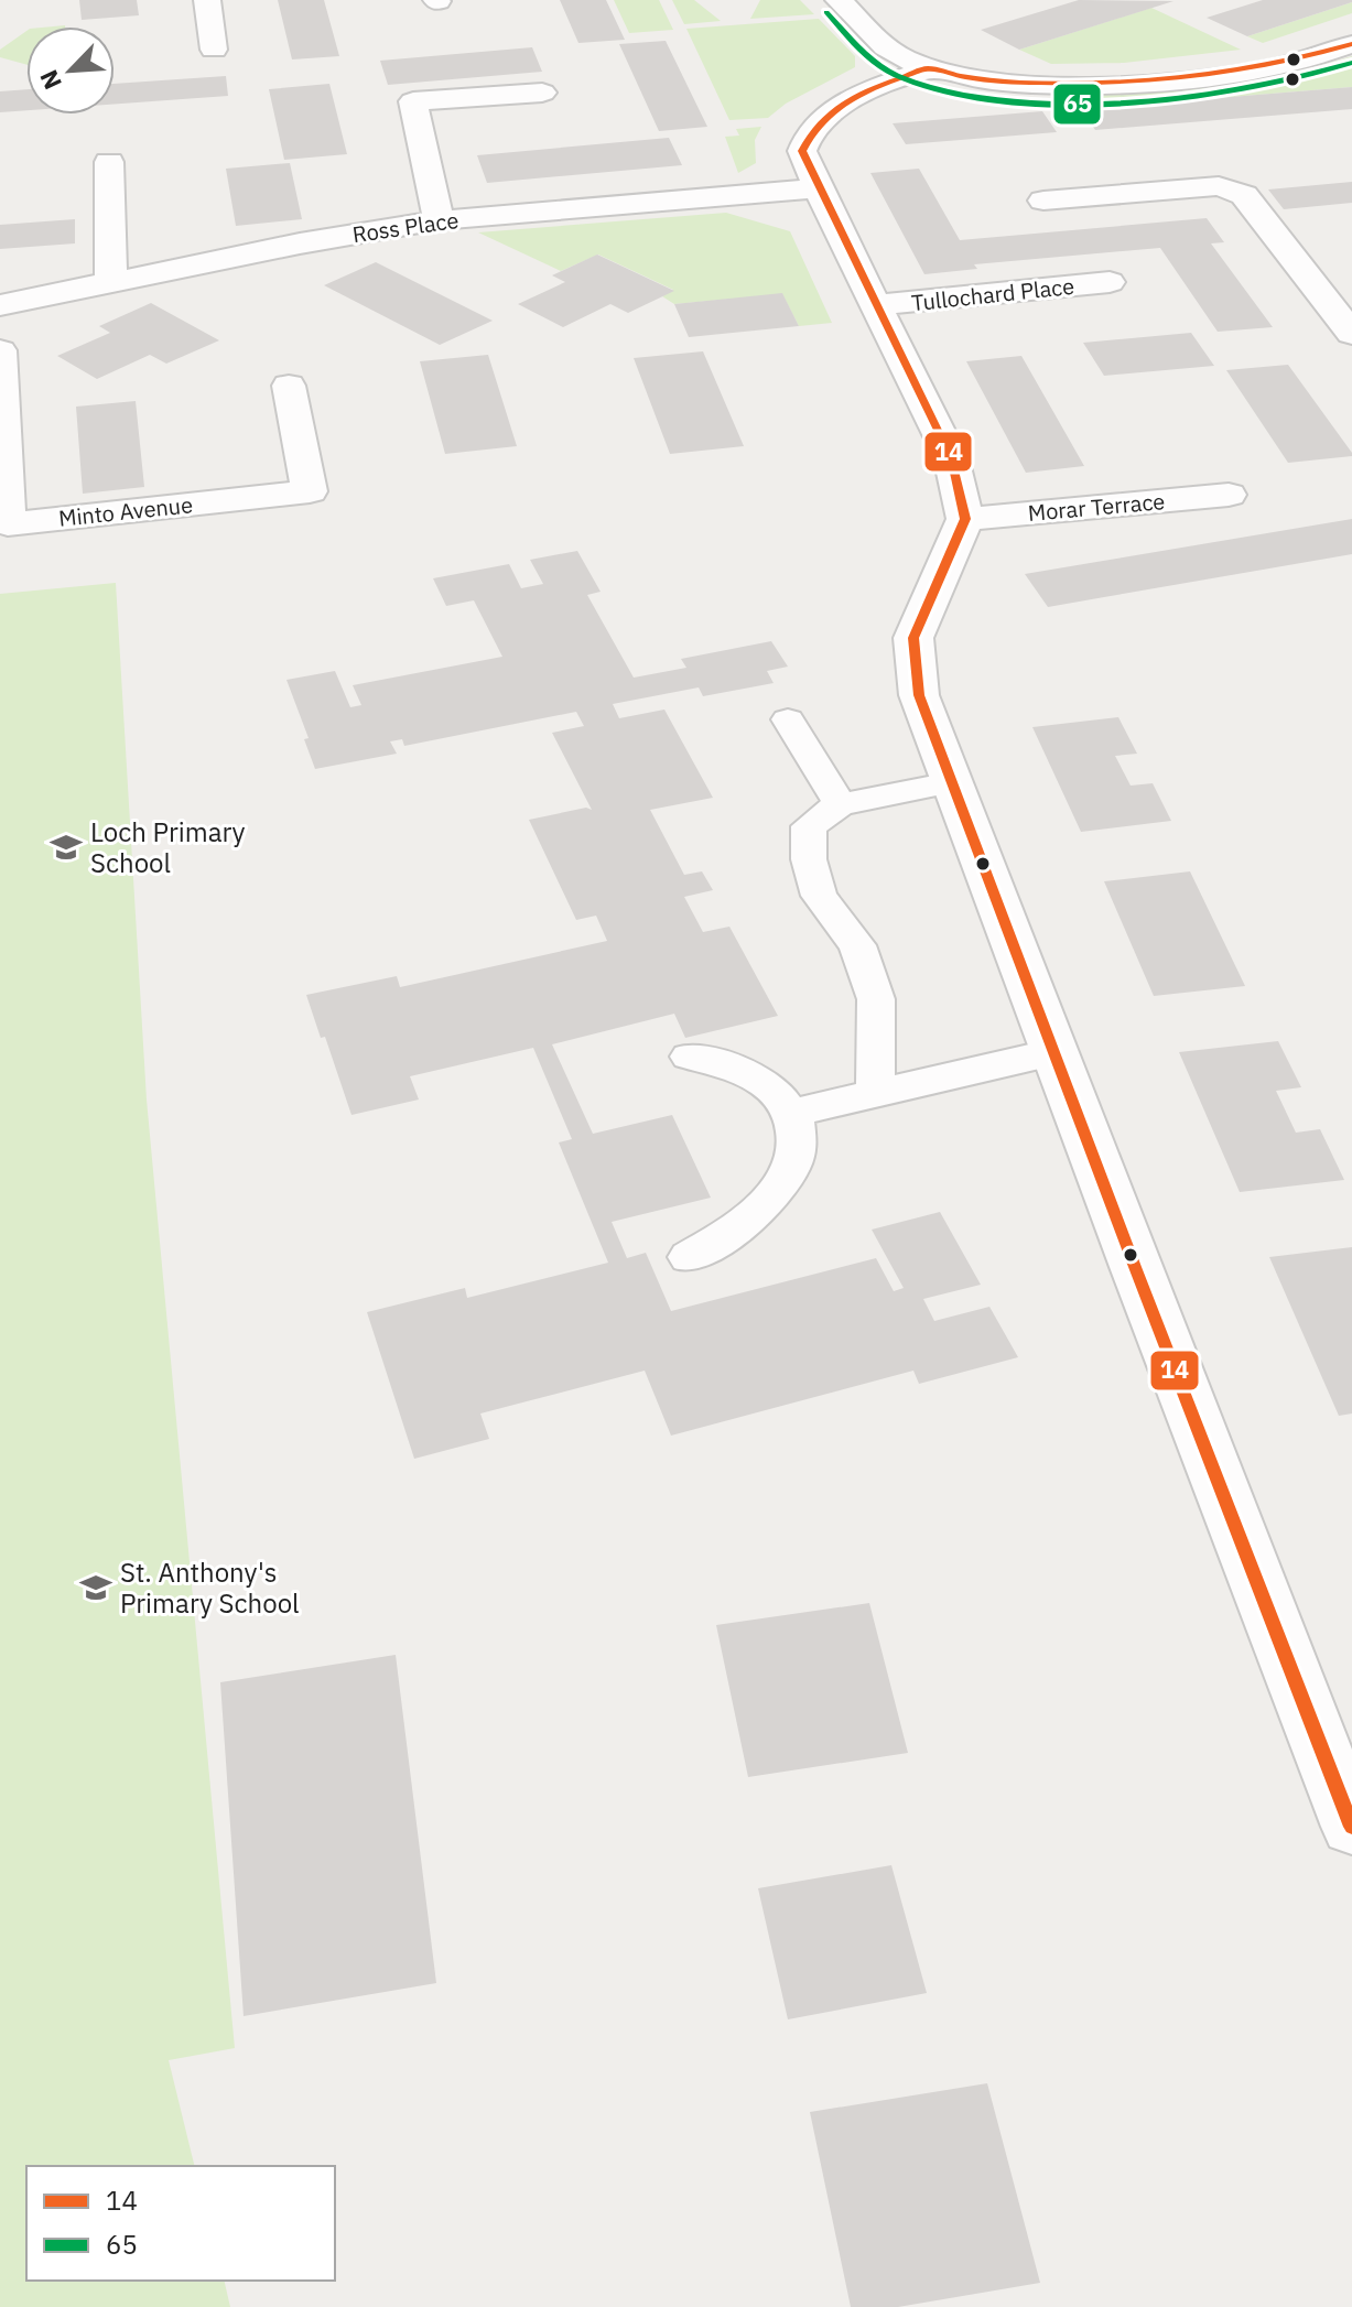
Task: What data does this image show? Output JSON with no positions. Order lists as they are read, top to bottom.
{
  "streets": {
    "street": [
      "Ross Place",
      "Tullochard Place",
      "Morar Terrace",
      "Minto Avenue"
    ]
  },
  "places": {
    "school or university": ["Loch Primary School", "St. Anthony's Primary School"]
  },
  "lines": ["transit line 65", "transit line 14"],
  "legend": ["14", "65"],
  "north": "bottom left"
}
